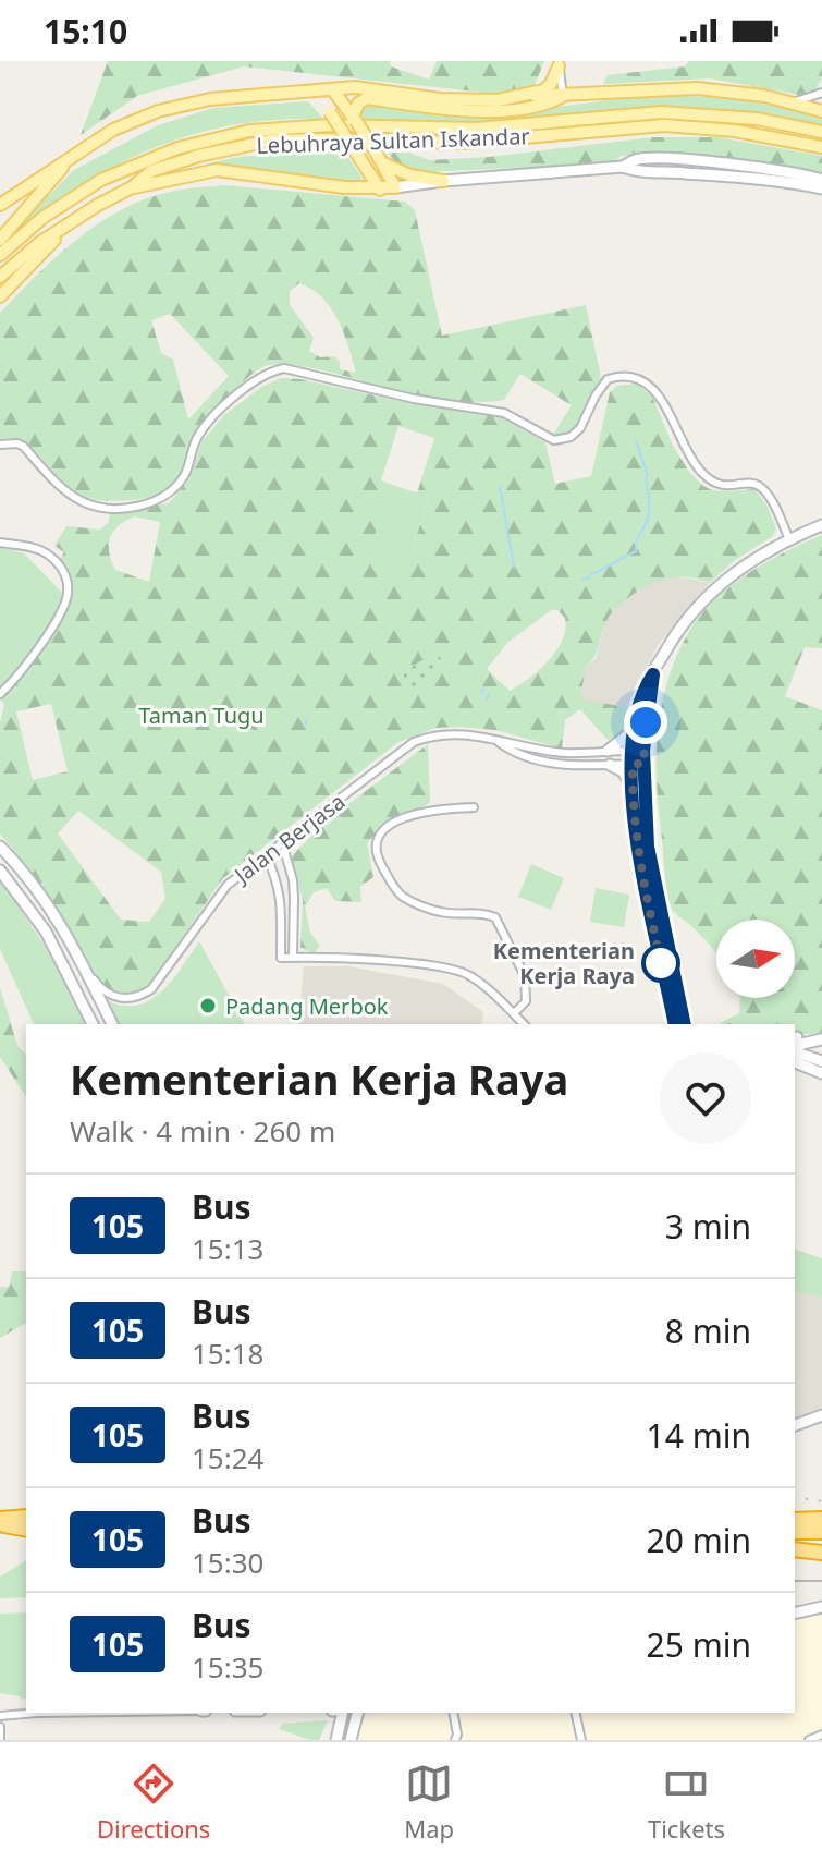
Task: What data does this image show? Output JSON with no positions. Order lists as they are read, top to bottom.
{
  "streets": {
    "main road": ["Lebuhraya Sultan Iskandar"],
    "street": ["Jalan Berjasa"]
  },
  "parks": ["Taman Tugu"],
  "places": ["Kementerian Kerja Raya", "Padang Merbok"],
  "lines": ["bus line 105"],
  "north": "right",
  "page": {
    "status": "15:10",
    "heading": ["Kementerian Kerja Raya", "Walk · 4 min · 260 m"],
    "list": [
      {
        "mark": "105",
        "name": "Bus",
        "note": "15:13",
        "value": "3 min"
      },
      {
        "mark": "105",
        "name": "Bus",
        "note": "15:18",
        "value": "8 min"
      },
      {
        "mark": "105",
        "name": "Bus",
        "note": "15:24",
        "value": "14 min"
      },
      {
        "mark": "105",
        "name": "Bus",
        "note": "15:30",
        "value": "20 min"
      },
      {
        "mark": "105",
        "name": "Bus",
        "note": "15:35",
        "value": "25 min"
      }
    ],
    "tabs": ["Directions", "Map", "Tickets"]
  }
}
